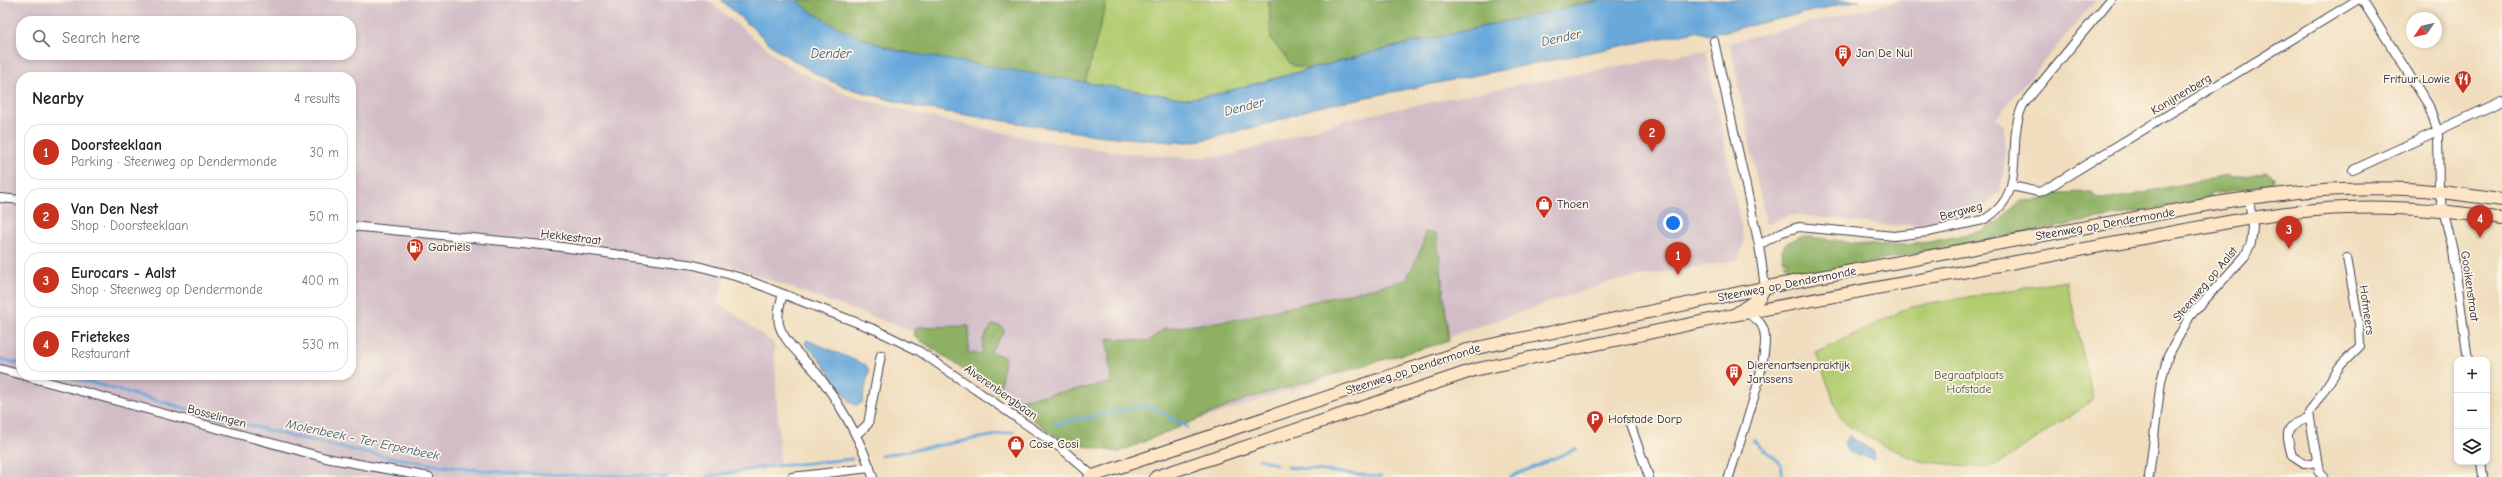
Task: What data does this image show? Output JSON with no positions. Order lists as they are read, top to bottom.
{
  "streets": {
    "main road": ["Steenweg op Dendermonde"],
    "street": [
      "Konijnenberg",
      "Bergweg",
      "Hekkestraat",
      "Steenweg op Aalst",
      "Gooikenstraat",
      "Hofmeers",
      "Alverenbergbaan",
      "Bosselingen"
    ]
  },
  "crossings": [
    ["Konijnenberg", "Bergweg"],
    ["Steenweg op Dendermonde", "Steenweg op Aalst"],
    ["Steenweg op Dendermonde", "Gooikenstraat"],
    ["Steenweg op Dendermonde", "Alverenbergbaan"],
    ["Hekkestraat", "Alverenbergbaan"]
  ],
  "water": ["Dender", "Molenbeek - Ter Erpenbeek"],
  "parks": ["Begraafplaats Hofstade"],
  "places": {
    "building": ["Jan De Nul", "Dierenartsenpraktijk Janssens"],
    "restaurant": ["Frituur Lowie"],
    "shop": ["Thoen", "Cose Cosi"],
    "fuel station": ["Gabriëls"],
    "parking": ["Hofstade Dorp"]
  },
  "north": "bottom left",
  "page": {
    "search": "Search here",
    "heading": ["Nearby", "4 results"],
    "pins": [
      "2",
      "4",
      "3",
      "1"
    ],
    "list": [
      {
        "mark": "1",
        "name": "Doorsteeklaan",
        "note": "Parking · Steenweg op Dendermonde",
        "value": "30 m"
      },
      {
        "mark": "2",
        "name": "Van Den Nest",
        "note": "Shop · Doorsteeklaan",
        "value": "50 m"
      },
      {
        "mark": "3",
        "name": "Eurocars - Aalst",
        "note": "Shop · Steenweg op Dendermonde",
        "value": "400 m"
      },
      {
        "mark": "4",
        "name": "Frietekes",
        "note": "Restaurant",
        "value": "530 m"
      }
    ],
    "map_buttons": ["+", "−"]
  }
}
